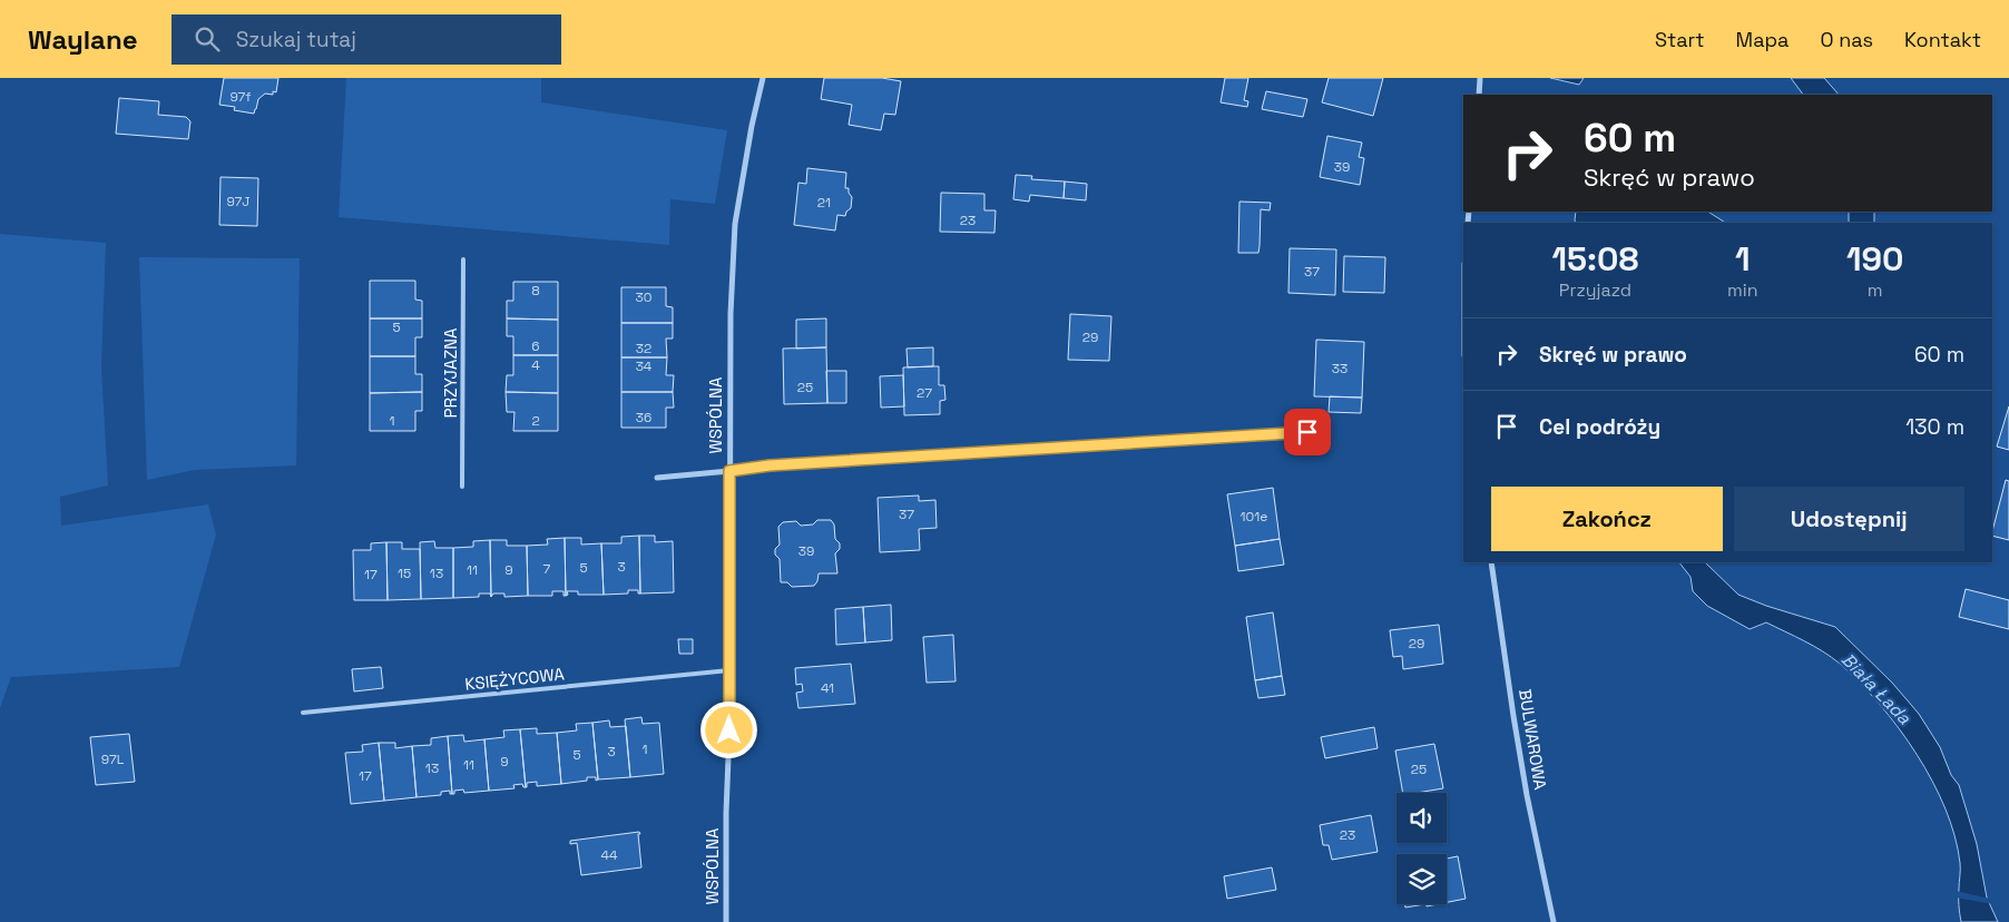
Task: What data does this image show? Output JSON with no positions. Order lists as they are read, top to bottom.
{
  "streets": {
    "street": ["WSPÓLNA", "BULWAROWA"],
    "lane": ["PRZYJAZNA", "KSIĘŻYCOWA"]
  },
  "crossings": [
    ["WSPÓLNA", "KSIĘŻYCOWA"]
  ],
  "water": ["Biała Łada"],
  "house_numbers": [
    "97f",
    "39",
    "97J",
    "21",
    "23",
    "37",
    "8",
    "30",
    "5",
    "29",
    "6",
    "32",
    "4",
    "34",
    "33",
    "25",
    "27",
    "36",
    "1",
    "2",
    "37",
    "101e",
    "39",
    "3",
    "5",
    "7",
    "11",
    "9",
    "15",
    "13",
    "17",
    "29",
    "41",
    "1",
    "3",
    "5",
    "97L",
    "9",
    "11",
    "13",
    "25",
    "17",
    "23",
    "44"
  ],
  "page": {
    "header": "Waylane",
    "search": "Szukaj tutaj",
    "nav": [
      "Start",
      "Mapa",
      "O nas",
      "Kontakt"
    ],
    "turn": ["60 m", "Skręć w prawo"],
    "eta": [
      "15:08",
      "Przyjazd",
      "1",
      "min",
      "190",
      "m"
    ],
    "list": [
      {
        "name": "Skręć w prawo",
        "value": "60 m"
      },
      {
        "name": "Cel podróży",
        "value": "130 m"
      }
    ],
    "buttons": ["Zakończ", "Udostępnij"]
  }
}
